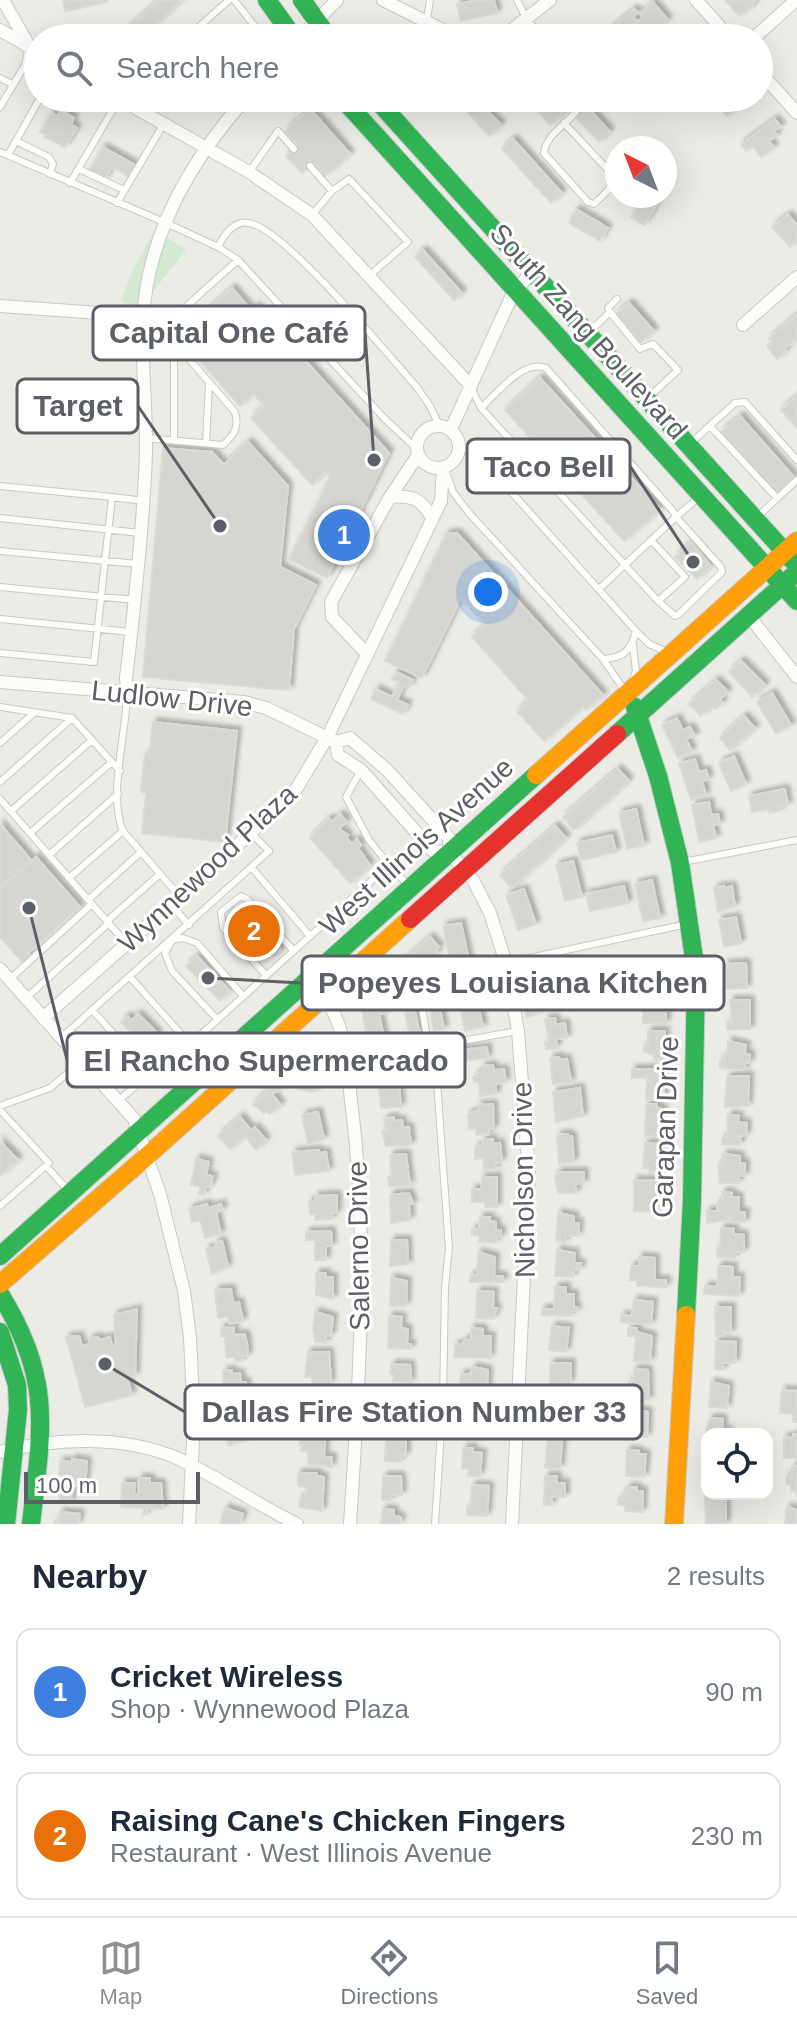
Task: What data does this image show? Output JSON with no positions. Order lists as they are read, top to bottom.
{
  "streets": {
    "main road": ["South Zang Boulevard", "West Illinois Avenue", "Garapan Drive"],
    "street": [
      "Ludlow Drive",
      "Wynnewood Plaza",
      "Nicholson Drive",
      "Salerno Drive"
    ]
  },
  "crossings": [
    ["South Zang Boulevard", "West Illinois Avenue"],
    ["Ludlow Drive", "West Illinois Avenue"],
    ["Ludlow Drive", "Wynnewood Plaza"],
    ["Ludlow Drive", "Nicholson Drive"],
    ["West Illinois Avenue", "Garapan Drive"],
    ["West Illinois Avenue", "Nicholson Drive"],
    ["West Illinois Avenue", "Salerno Drive"]
  ],
  "places": [
    "Capital One Café",
    "Target",
    "Taco Bell",
    "El Rancho Supermercado",
    "Popeyes Louisiana Kitchen",
    "Dallas Fire Station Number 33"
  ],
  "scale_bar": "100 m",
  "north": "top left",
  "page": {
    "search": "Search here",
    "pins": ["1", "2"],
    "scale": "100 m",
    "heading": ["Nearby", "2 results"],
    "list": [
      {
        "mark": "1",
        "name": "Cricket Wireless",
        "note": "Shop · Wynnewood Plaza",
        "value": "90 m"
      },
      {
        "mark": "2",
        "name": "Raising Cane's Chicken Fingers",
        "note": "Restaurant · West Illinois Avenue",
        "value": "230 m"
      }
    ],
    "nav": ["Map", "Directions", "Saved"]
  }
}
